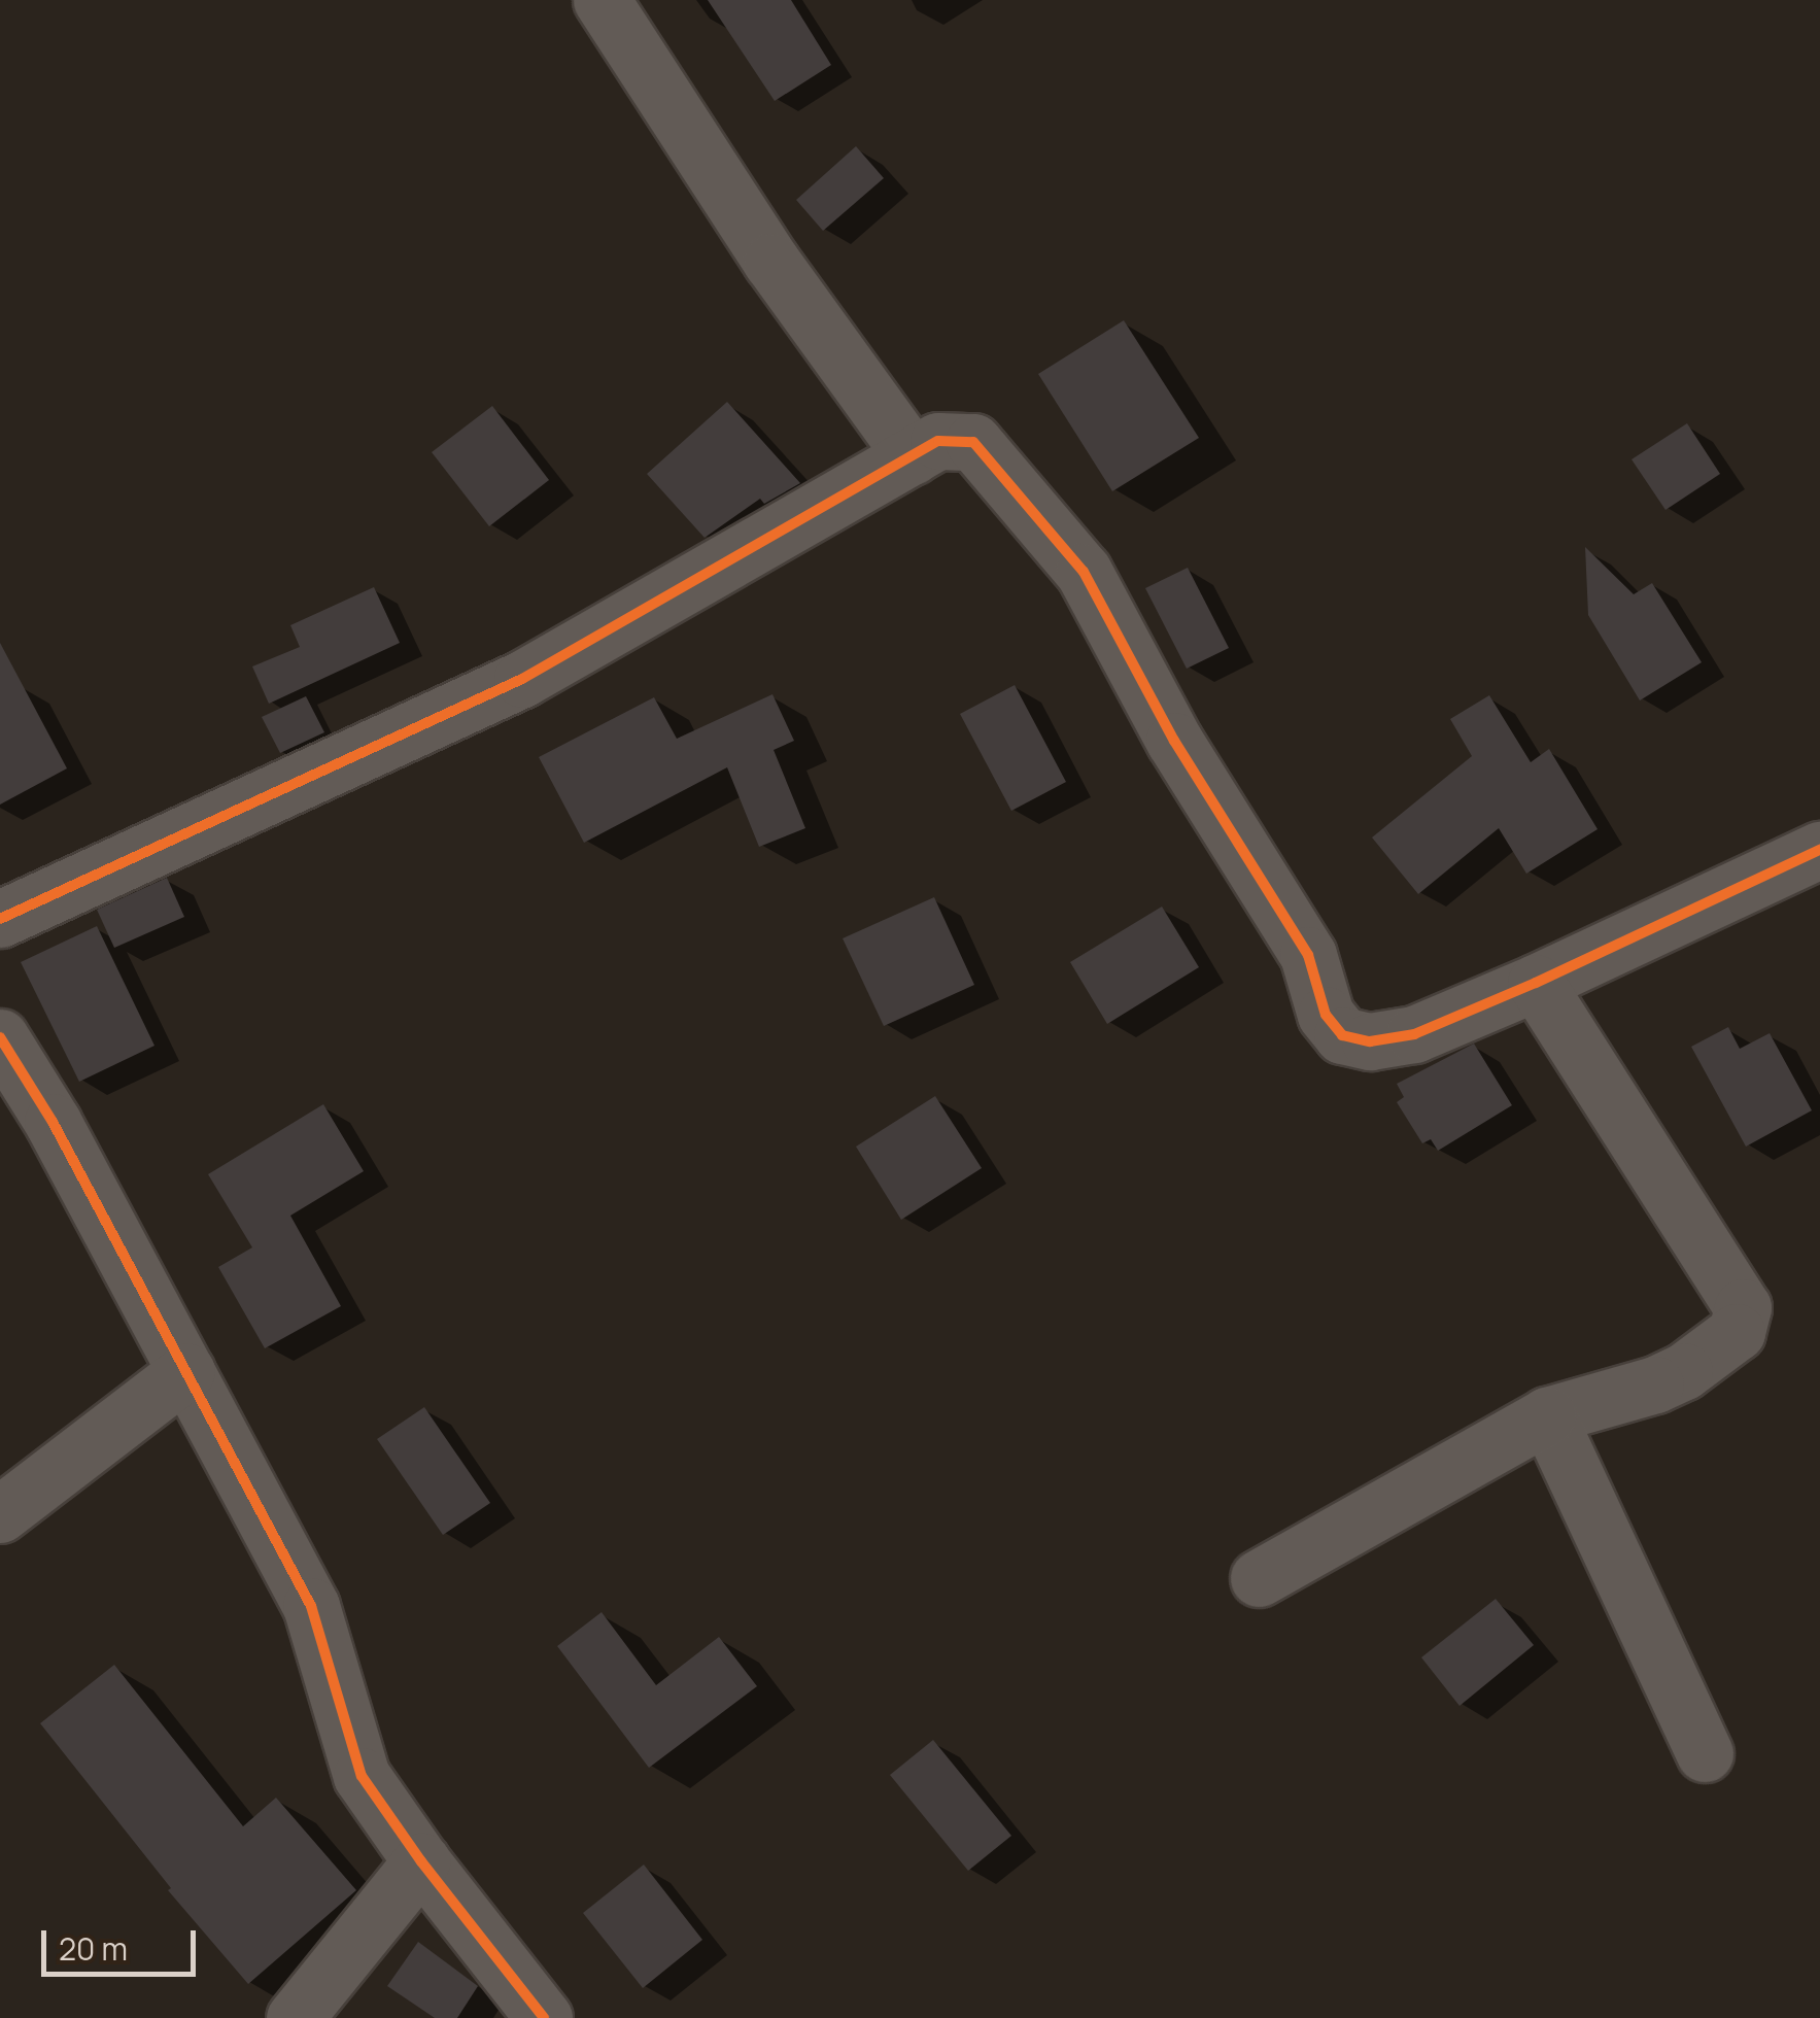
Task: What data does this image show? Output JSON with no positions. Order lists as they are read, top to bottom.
{
  "scale_bar": "20 m"
}
